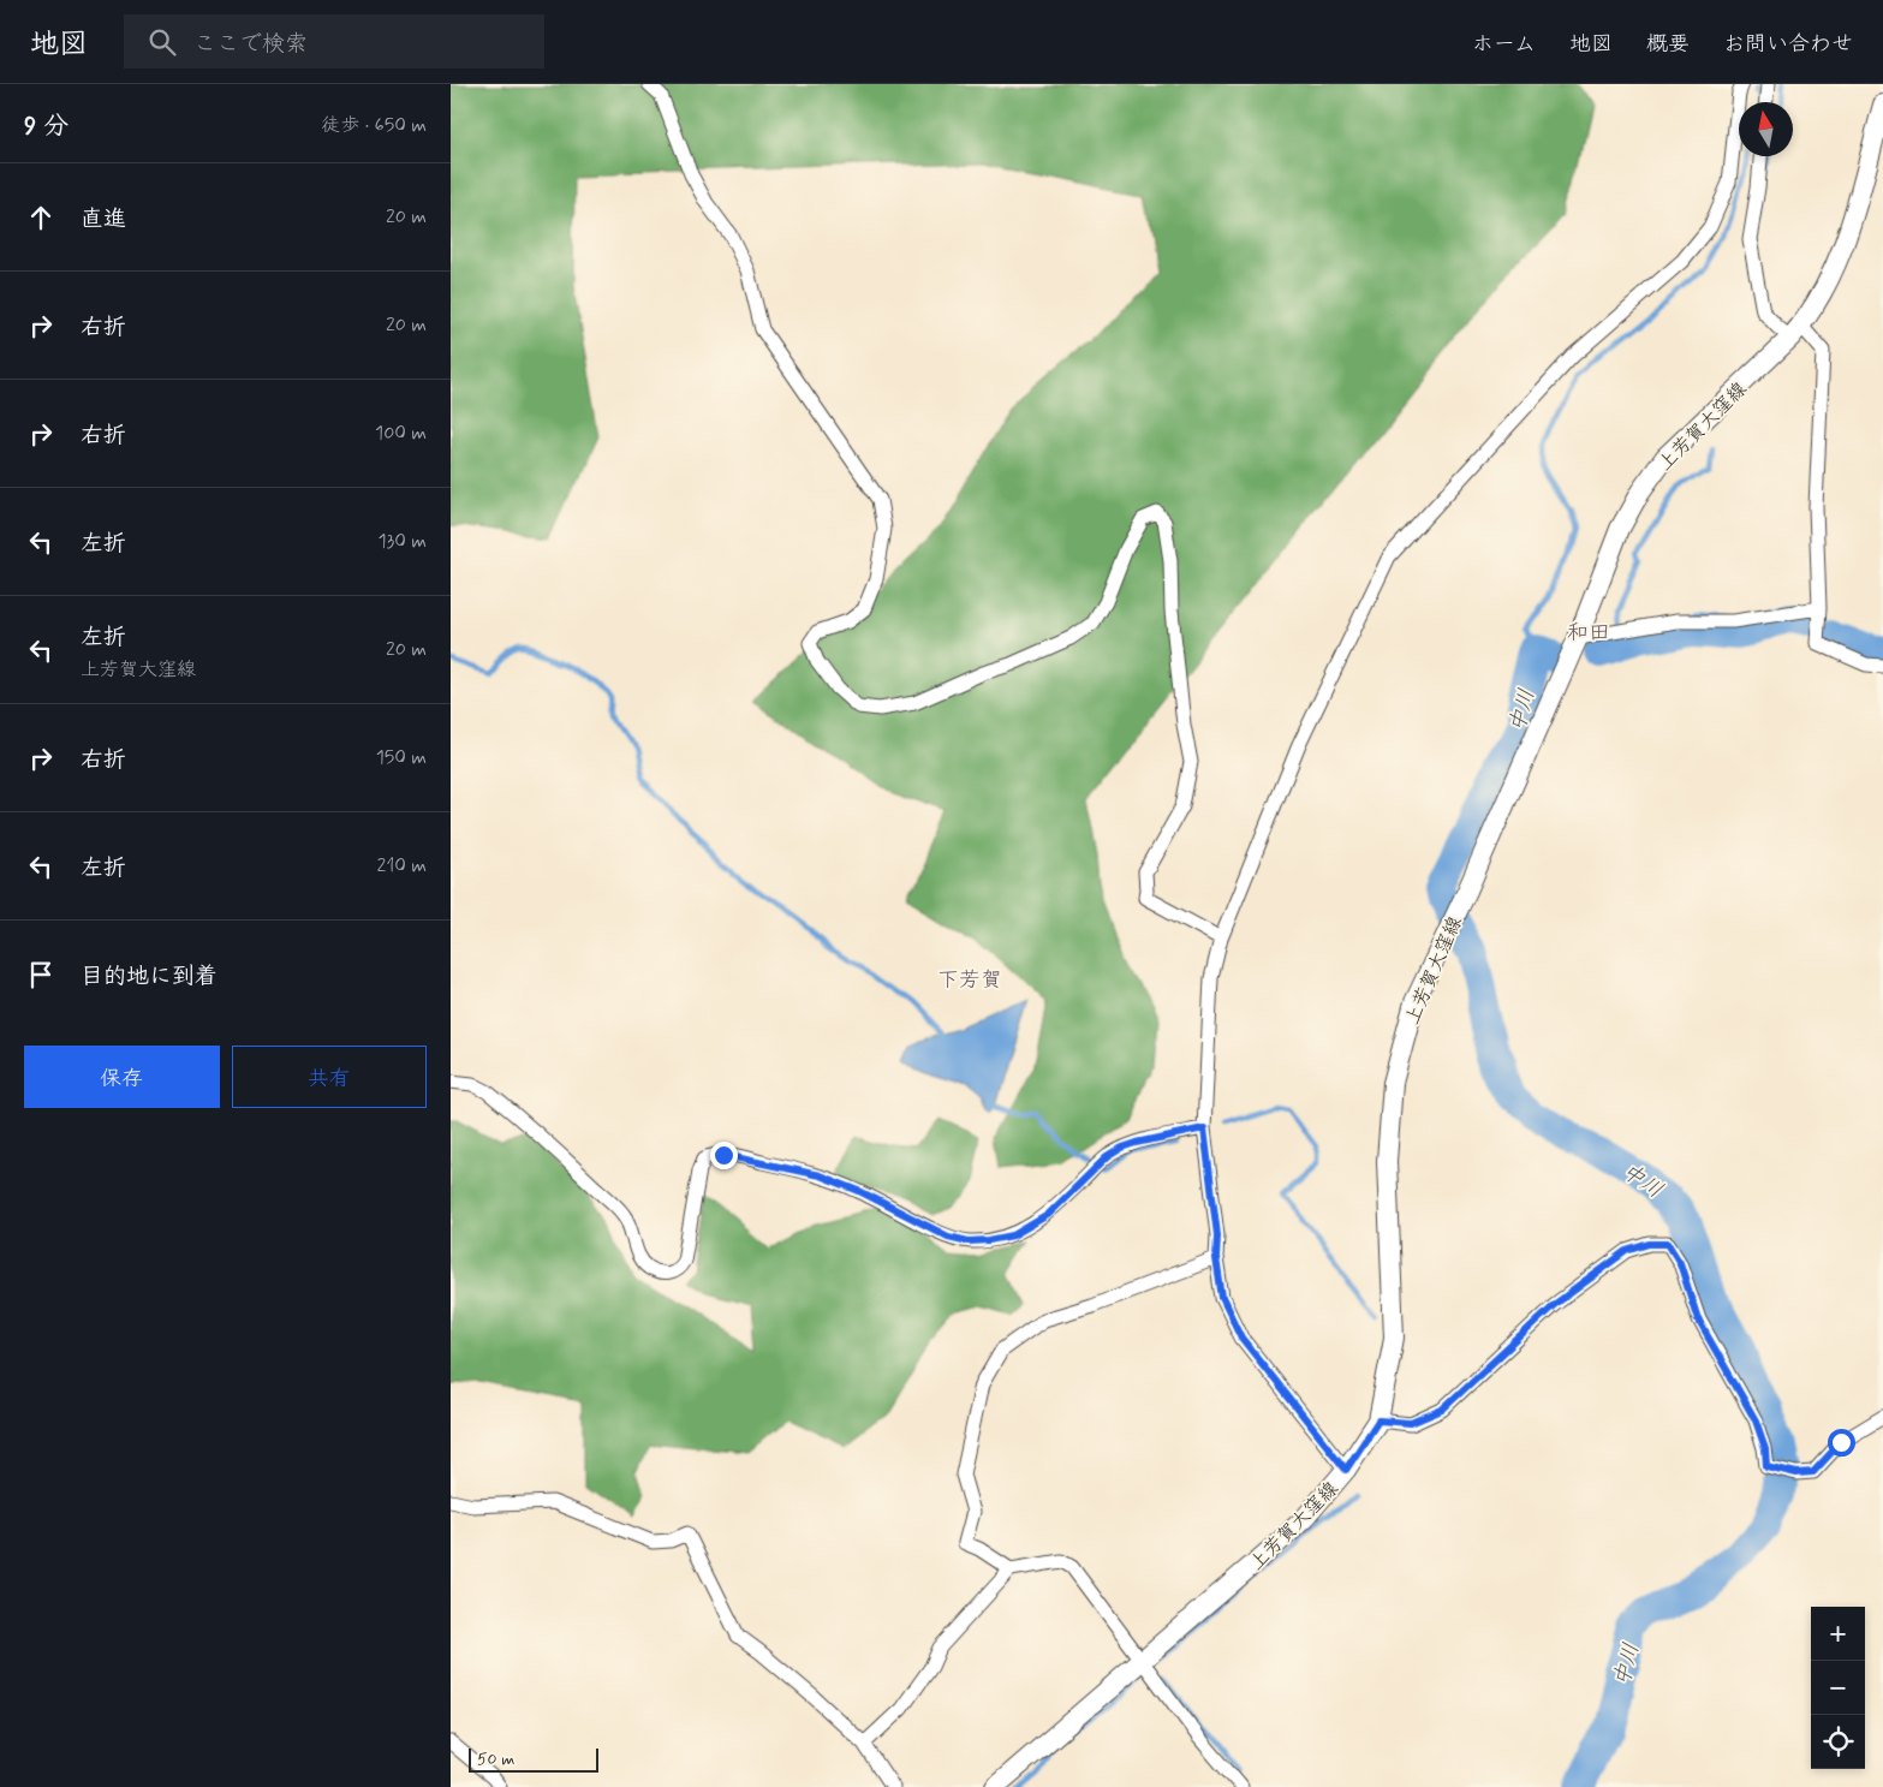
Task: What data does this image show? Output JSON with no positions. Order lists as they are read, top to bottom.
{
  "streets": {
    "main road": ["上芳賀大窪線"]
  },
  "districts": ["和田", "下芳賀"],
  "water": ["中川"],
  "scale_bar": "50 m",
  "north": "top",
  "page": {
    "header": "地図",
    "search": "ここで検索",
    "nav": [
      "ホーム",
      "地図",
      "概要",
      "お問い合わせ"
    ],
    "heading": ["9 分", "徒歩 · 650 m"],
    "list": [
      ["直進", "20 m"],
      ["右折", "20 m"],
      ["右折", "100 m"],
      ["左折", "130 m"],
      ["左折", "上芳賀大窪線", "20 m"],
      ["右折", "150 m"],
      ["左折", "210 m"],
      "目的地に到着"
    ],
    "buttons": ["保存", "共有"],
    "map_buttons": ["+", "−"],
    "scale": "50 m"
  }
}
